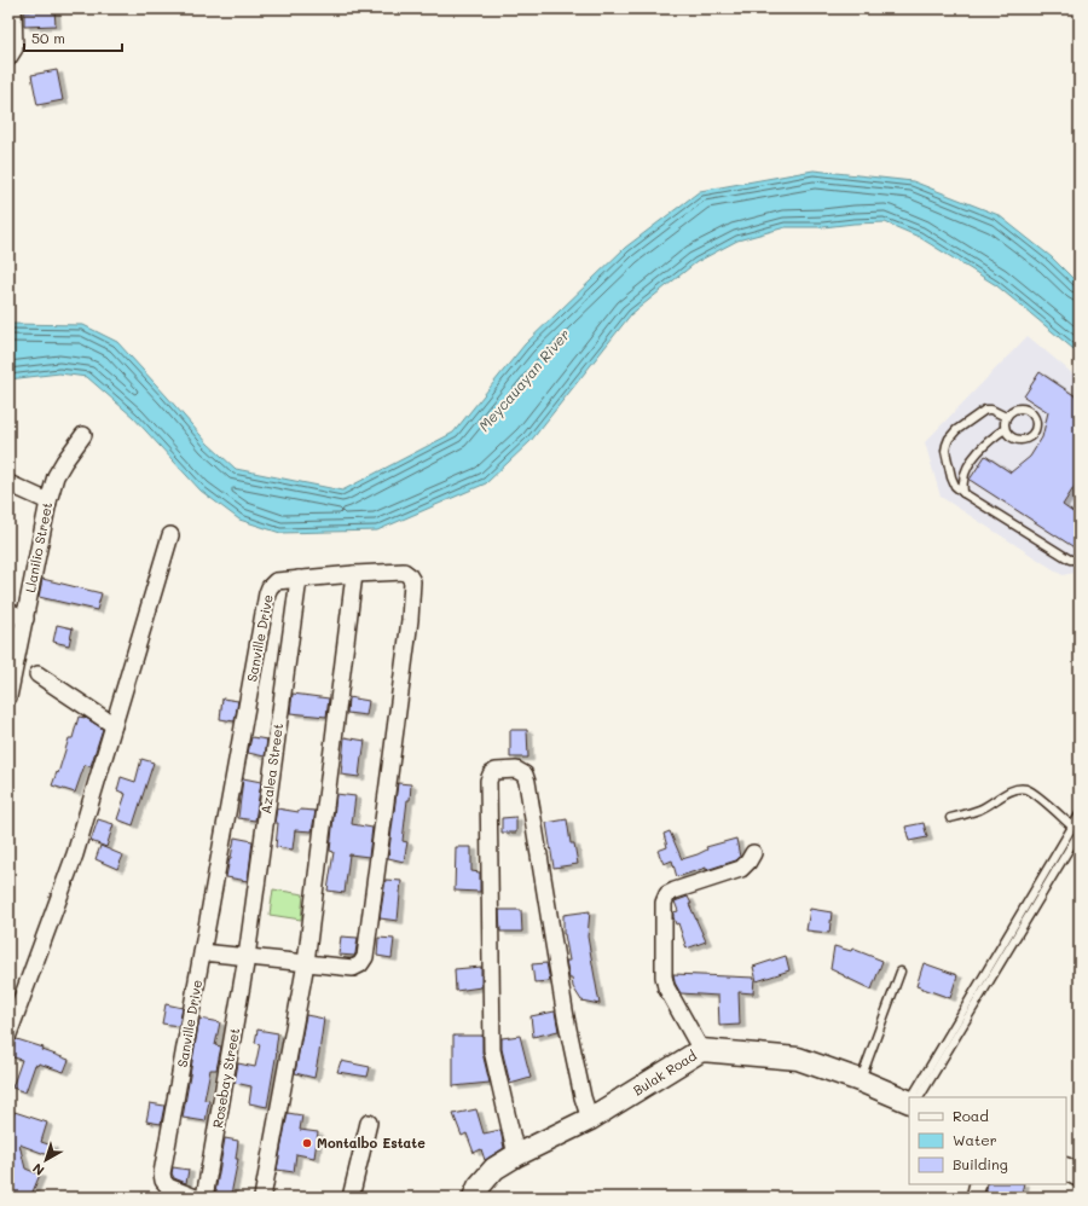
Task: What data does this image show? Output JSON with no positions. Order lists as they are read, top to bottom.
{
  "streets": {
    "street": [
      "Llanilio Street",
      "Sanville Drive",
      "Azalea Street",
      "Bulak Road",
      "Rosebay Street"
    ]
  },
  "crossings": [
    ["Sanville Drive", "Azalea Street"],
    ["Azalea Street", "Rosebay Street"]
  ],
  "water": ["Meycauayan River"],
  "places": ["Montalbo Estate"],
  "legend": ["Road", "Water", "Building"],
  "scale_bar": "50 m",
  "north": "bottom left"
}
